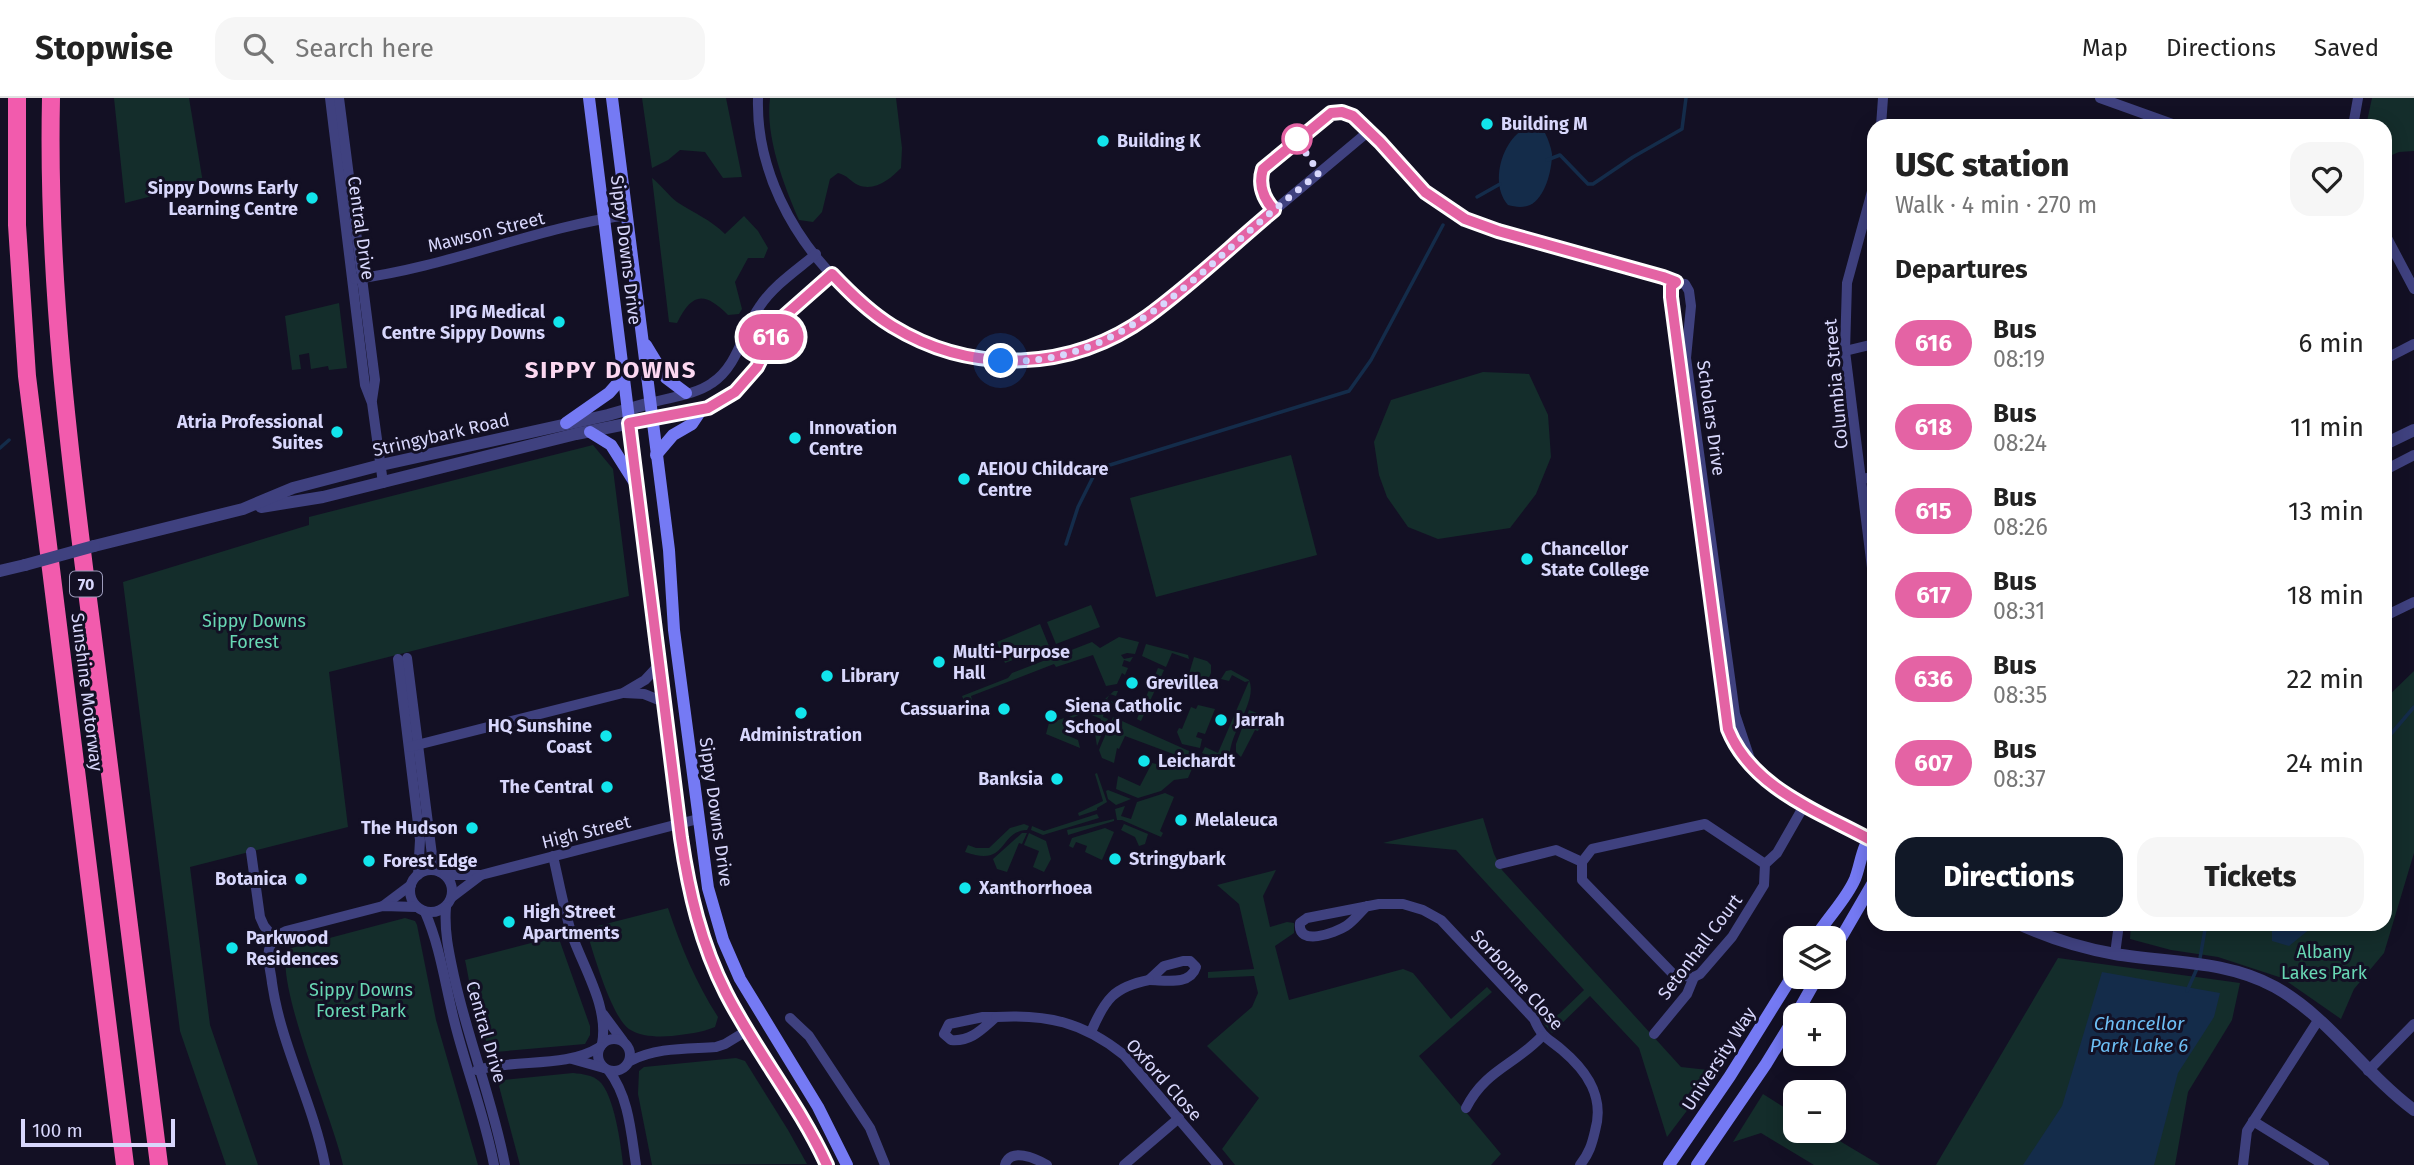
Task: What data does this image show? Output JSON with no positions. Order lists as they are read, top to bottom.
{
  "streets": {
    "highway": ["70", "Sunshine Motorway"],
    "main road": ["Sippy Downs Drive", "University Way"],
    "street": [
      "Central Drive",
      "Mawson Street",
      "Columbia Street",
      "Scholars Drive",
      "Stringybark Road",
      "High Street",
      "Setonhall Court",
      "Sorbonne Close",
      "Oxford Close"
    ]
  },
  "crossings": [
    ["Central Drive", "Mawson Street"],
    ["Central Drive", "Stringybark Road"],
    ["Central Drive", "High Street"],
    ["Mawson Street", "Sippy Downs Drive"],
    ["Sippy Downs Drive", "Stringybark Road"],
    ["Sippy Downs Drive", "High Street"],
    ["Scholars Drive", "Setonhall Court"]
  ],
  "districts": ["SIPPY DOWNS"],
  "water": ["Chancellor Park Lake 6"],
  "parks": ["Sippy Downs Forest", "Albany Lakes Park", "Sippy Downs Forest Park"],
  "places": [
    "Building M",
    "Building K",
    "Sippy Downs Early Learning Centre",
    "IPG Medical Centre Sippy Downs",
    "Atria Professional Suites",
    "Innovation Centre",
    "AEIOU Childcare Centre",
    "Chancellor State College",
    "Multi-Purpose Hall",
    "Library",
    "Grevillea",
    "Cassuarina",
    "Administration",
    "Siena Catholic School",
    "Jarrah",
    "HQ Sunshine Coast",
    "Leichardt",
    "Banksia",
    "The Central",
    "Melaleuca",
    "The Hudson",
    "Stringybark",
    "Forest Edge",
    "Botanica",
    "Xanthorrhoea",
    "High Street Apartments",
    "Parkwood Residences"
  ],
  "lines": ["bus line 616"],
  "scale_bar": "100 m",
  "page": {
    "header": "Stopwise",
    "search": "Search here",
    "nav": ["Map", "Directions", "Saved"],
    "on_map": "616",
    "heading": [
      ["USC station", "Walk · 4 min · 270 m"],
      "Departures"
    ],
    "list": [
      {
        "mark": "616",
        "name": "Bus",
        "note": "08:19",
        "value": "6 min"
      },
      {
        "mark": "618",
        "name": "Bus",
        "note": "08:24",
        "value": "11 min"
      },
      {
        "mark": "615",
        "name": "Bus",
        "note": "08:26",
        "value": "13 min"
      },
      {
        "mark": "617",
        "name": "Bus",
        "note": "08:31",
        "value": "18 min"
      },
      {
        "mark": "636",
        "name": "Bus",
        "note": "08:35",
        "value": "22 min"
      },
      {
        "mark": "607",
        "name": "Bus",
        "note": "08:37",
        "value": "24 min"
      }
    ],
    "buttons": ["Directions", "Tickets"],
    "map_buttons": ["+", "−"],
    "scale": "100 m"
  }
}
